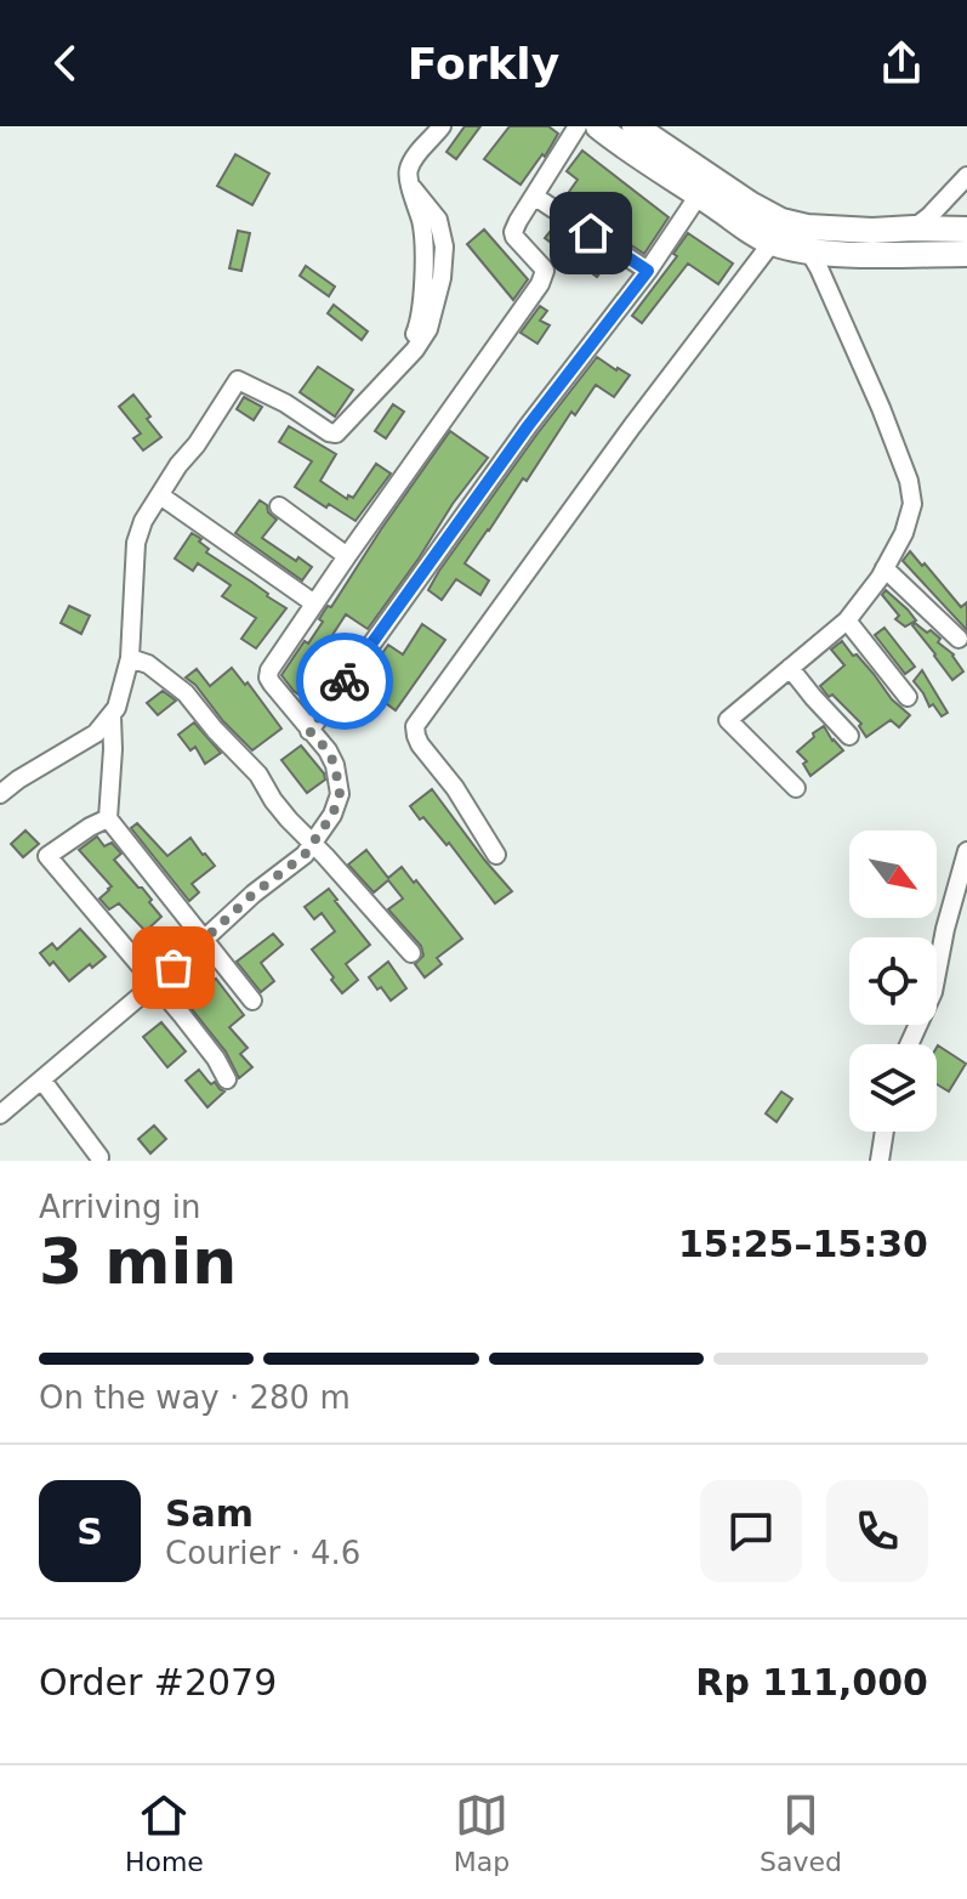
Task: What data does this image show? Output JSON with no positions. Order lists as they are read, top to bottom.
{
  "north": "bottom right",
  "page": {
    "header": "Forkly",
    "heading": ["3 min", "Arriving in", "15:25–15:30"],
    "panel": [
      "Sam",
      "Courier · 4.6",
      "Order #2079",
      "Rp 111,000"
    ],
    "bar": "On the way · 280 m",
    "round": "S",
    "tabs": ["Home", "Map", "Saved"]
  }
}
